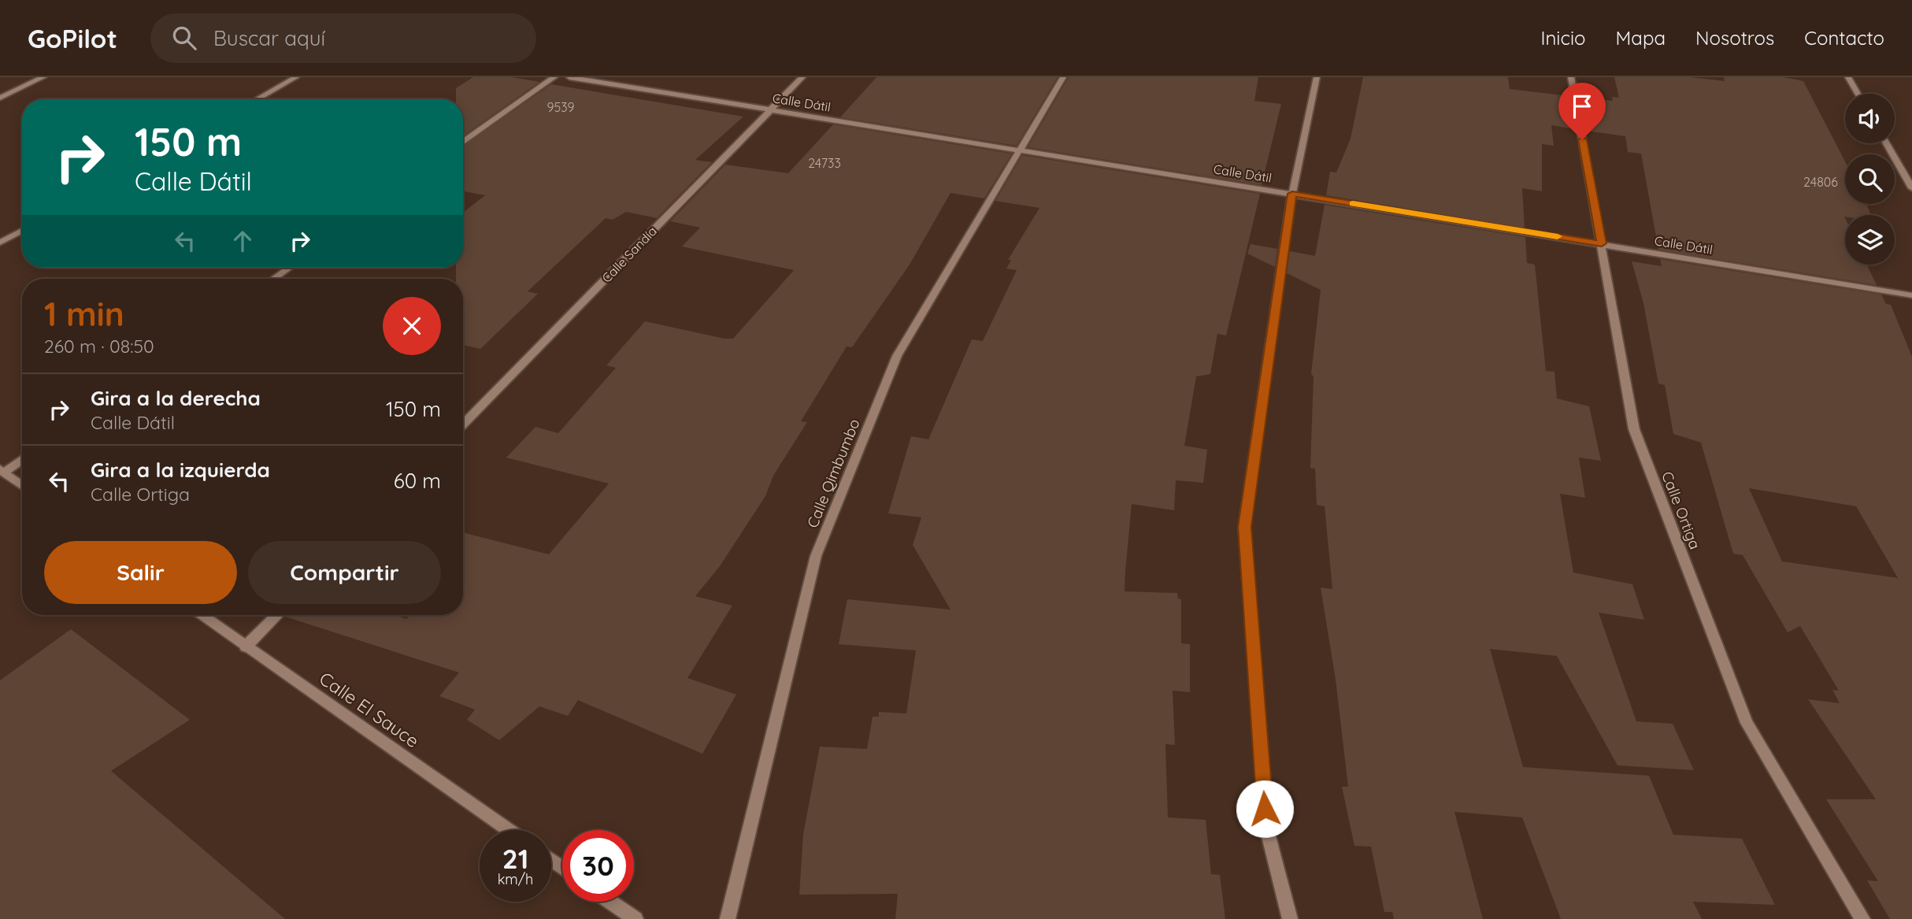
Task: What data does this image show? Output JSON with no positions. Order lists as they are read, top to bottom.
{
  "streets": {
    "street": [
      "Calle Dátil",
      "Calle Sandía",
      "Calle Qimbumbo",
      "Calle Ortiga",
      "Calle El Sauce"
    ]
  },
  "crossings": [
    ["Calle Dátil", "Calle Sandía"],
    ["Calle Dátil", "Calle Qimbumbo"],
    ["Calle Dátil", "Calle Ortiga"]
  ],
  "house_numbers": ["9539", "24733", "24806"],
  "page": {
    "header": "GoPilot",
    "search": "Buscar aquí",
    "nav": [
      "Inicio",
      "Mapa",
      "Nosotros",
      "Contacto"
    ],
    "turn": ["150 m", "Calle Dátil"],
    "heading": ["1 min", "260 m · 08:50"],
    "list": [
      {
        "name": "Gira a la derecha",
        "note": "Calle Dátil",
        "value": "150 m"
      },
      {
        "name": "Gira a la izquierda",
        "note": "Calle Ortiga",
        "value": "60 m"
      }
    ],
    "buttons": ["Salir", "Compartir"],
    "speed": "21 km/h",
    "limit": "30"
  }
}
